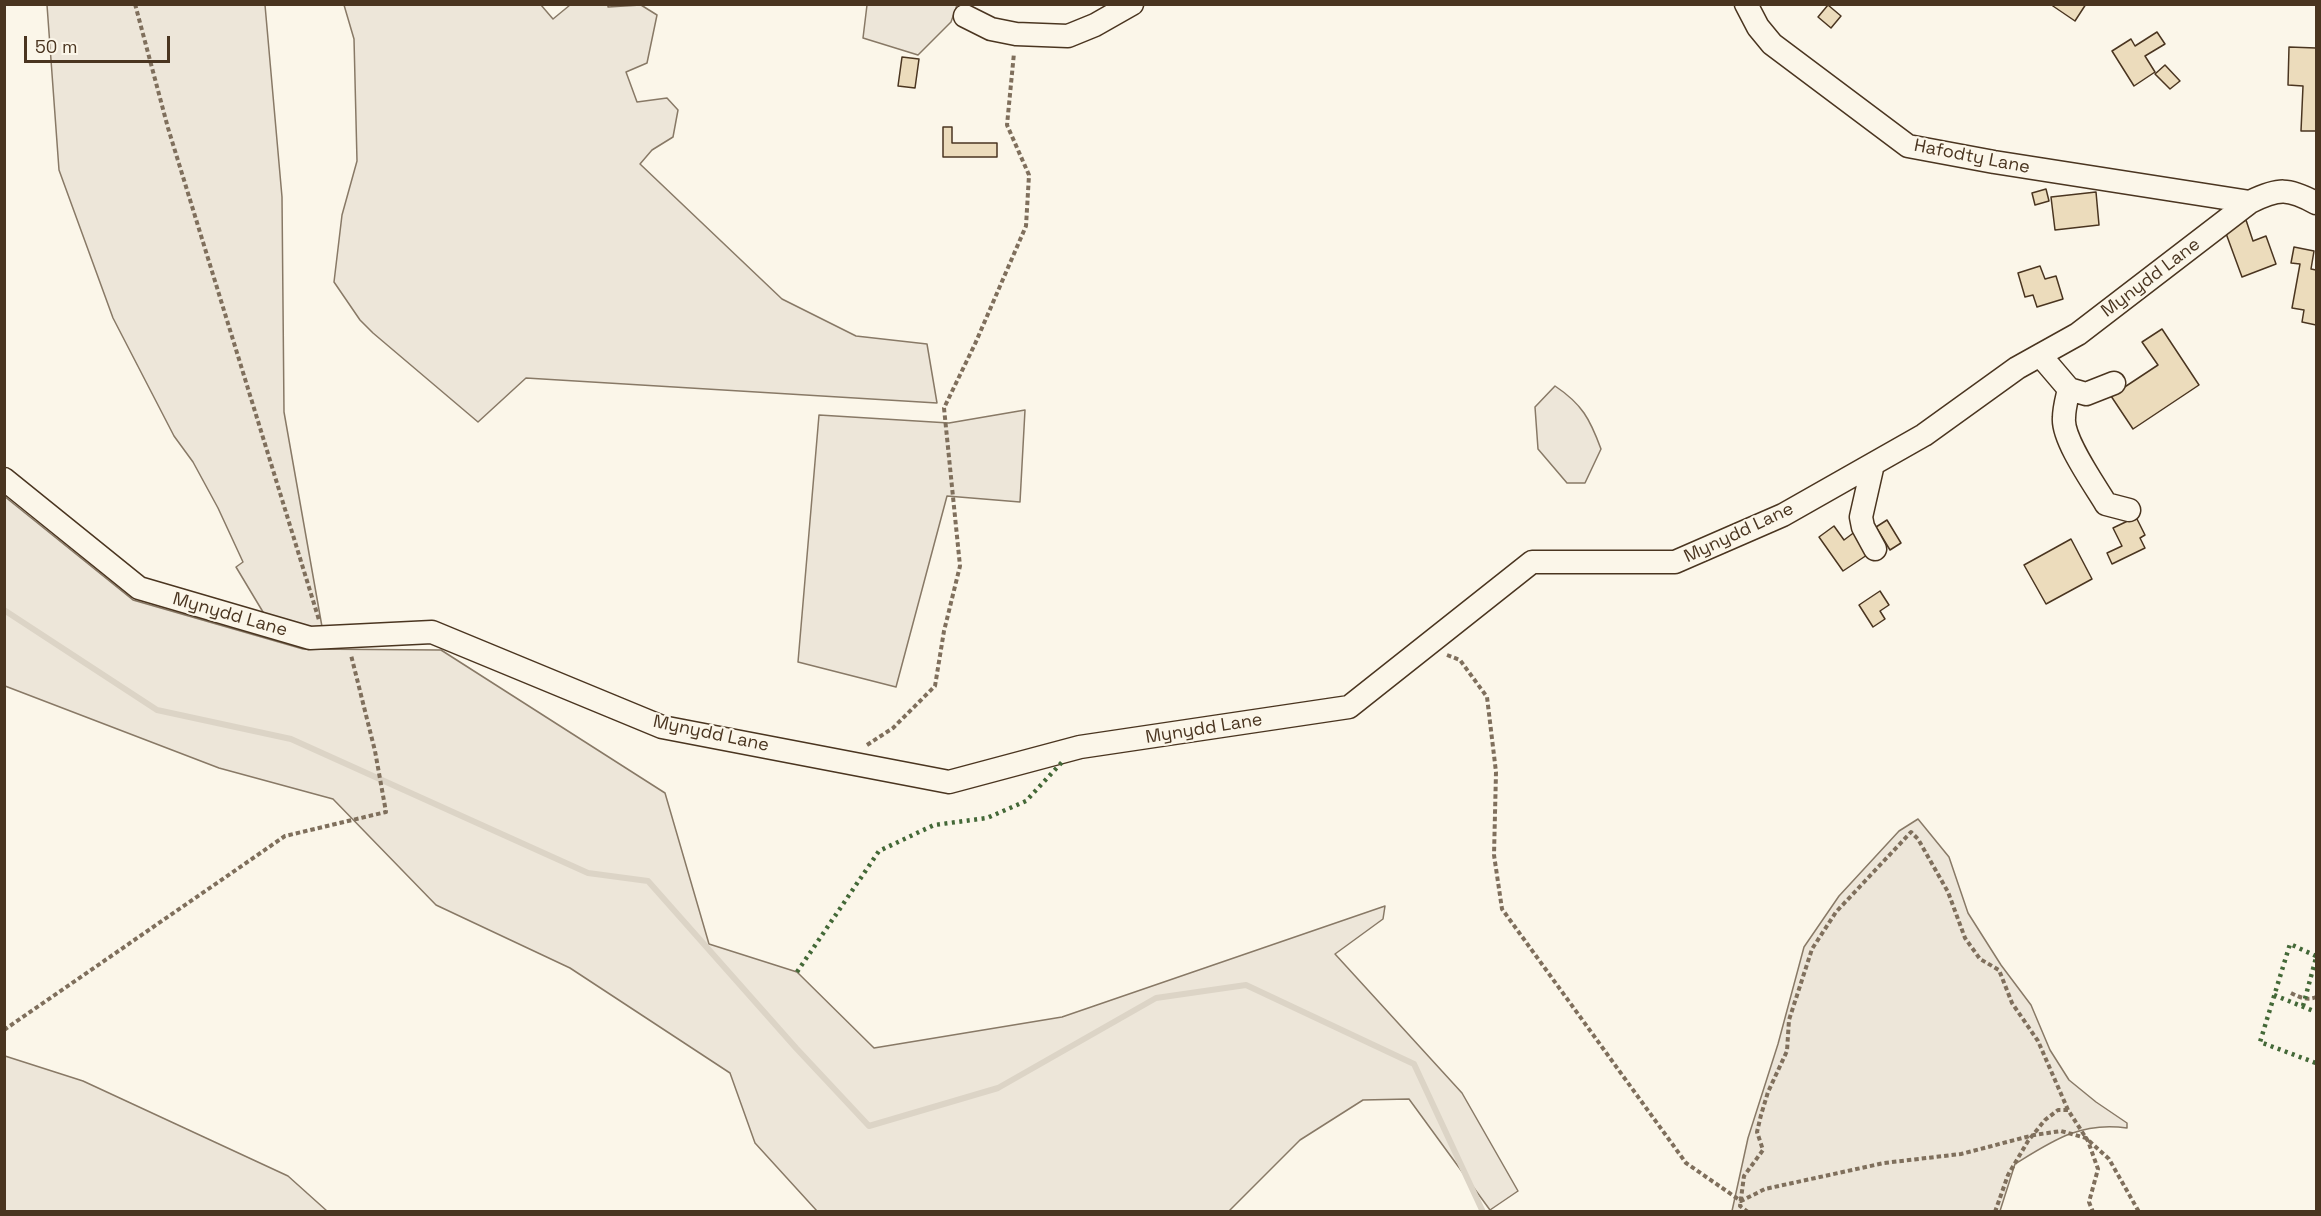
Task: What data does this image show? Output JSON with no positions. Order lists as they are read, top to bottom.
{
  "streets": {
    "street": ["Hafodty Lane", "Mynydd Lane"]
  },
  "crossings": [
    ["Hafodty Lane", "Mynydd Lane"]
  ],
  "scale_bar": "50 m"
}
